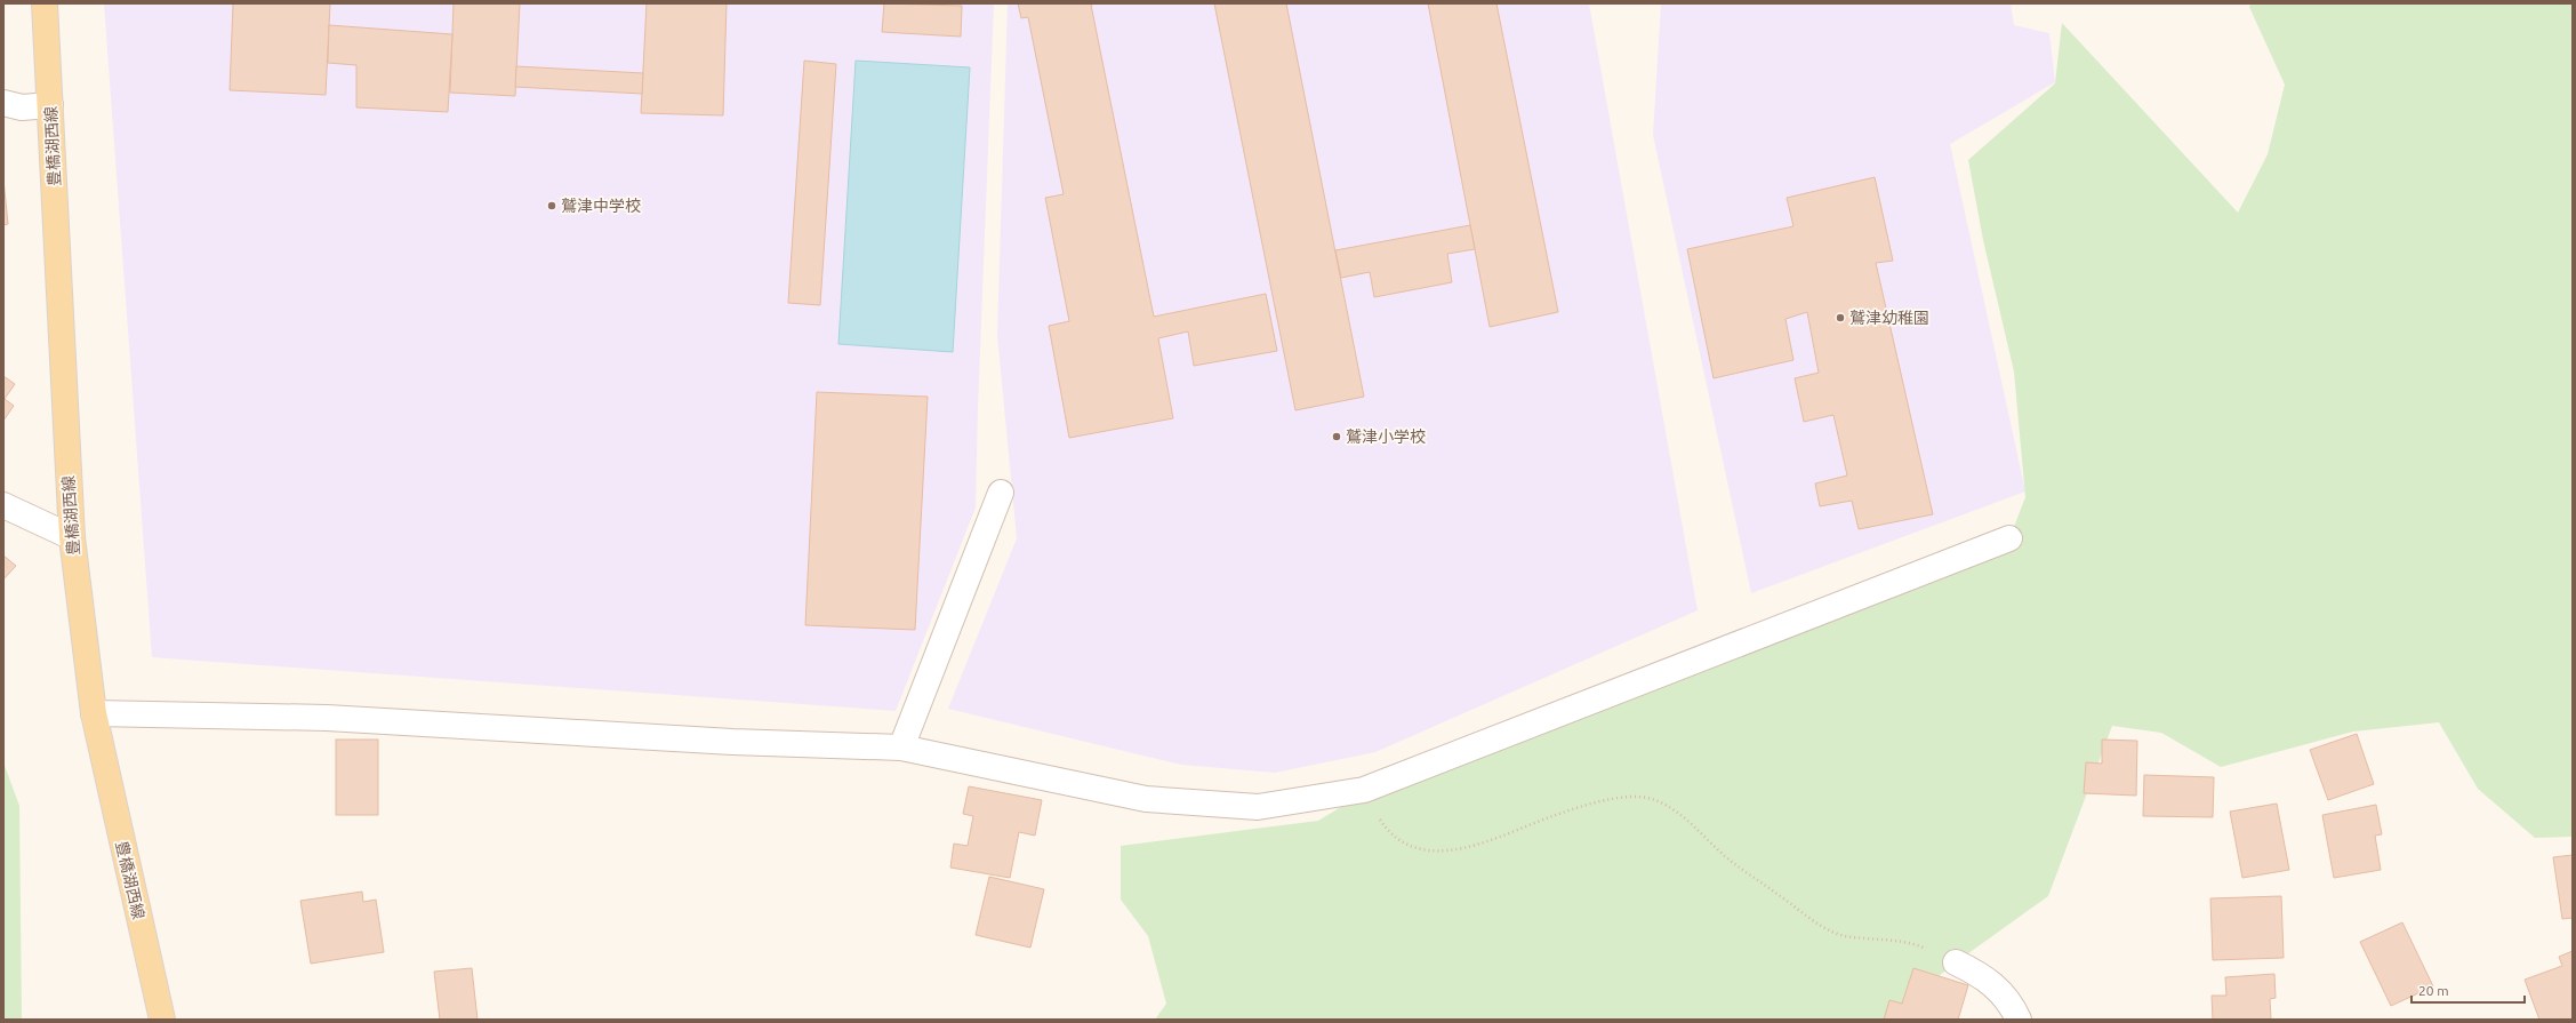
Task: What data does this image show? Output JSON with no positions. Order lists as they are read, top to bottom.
{
  "streets": {
    "main road": ["豊橋湖西線"]
  },
  "places": ["鷲津中学校", "鷲津幼稚園", "鷲津小学校"],
  "scale_bar": "20 m"
}
